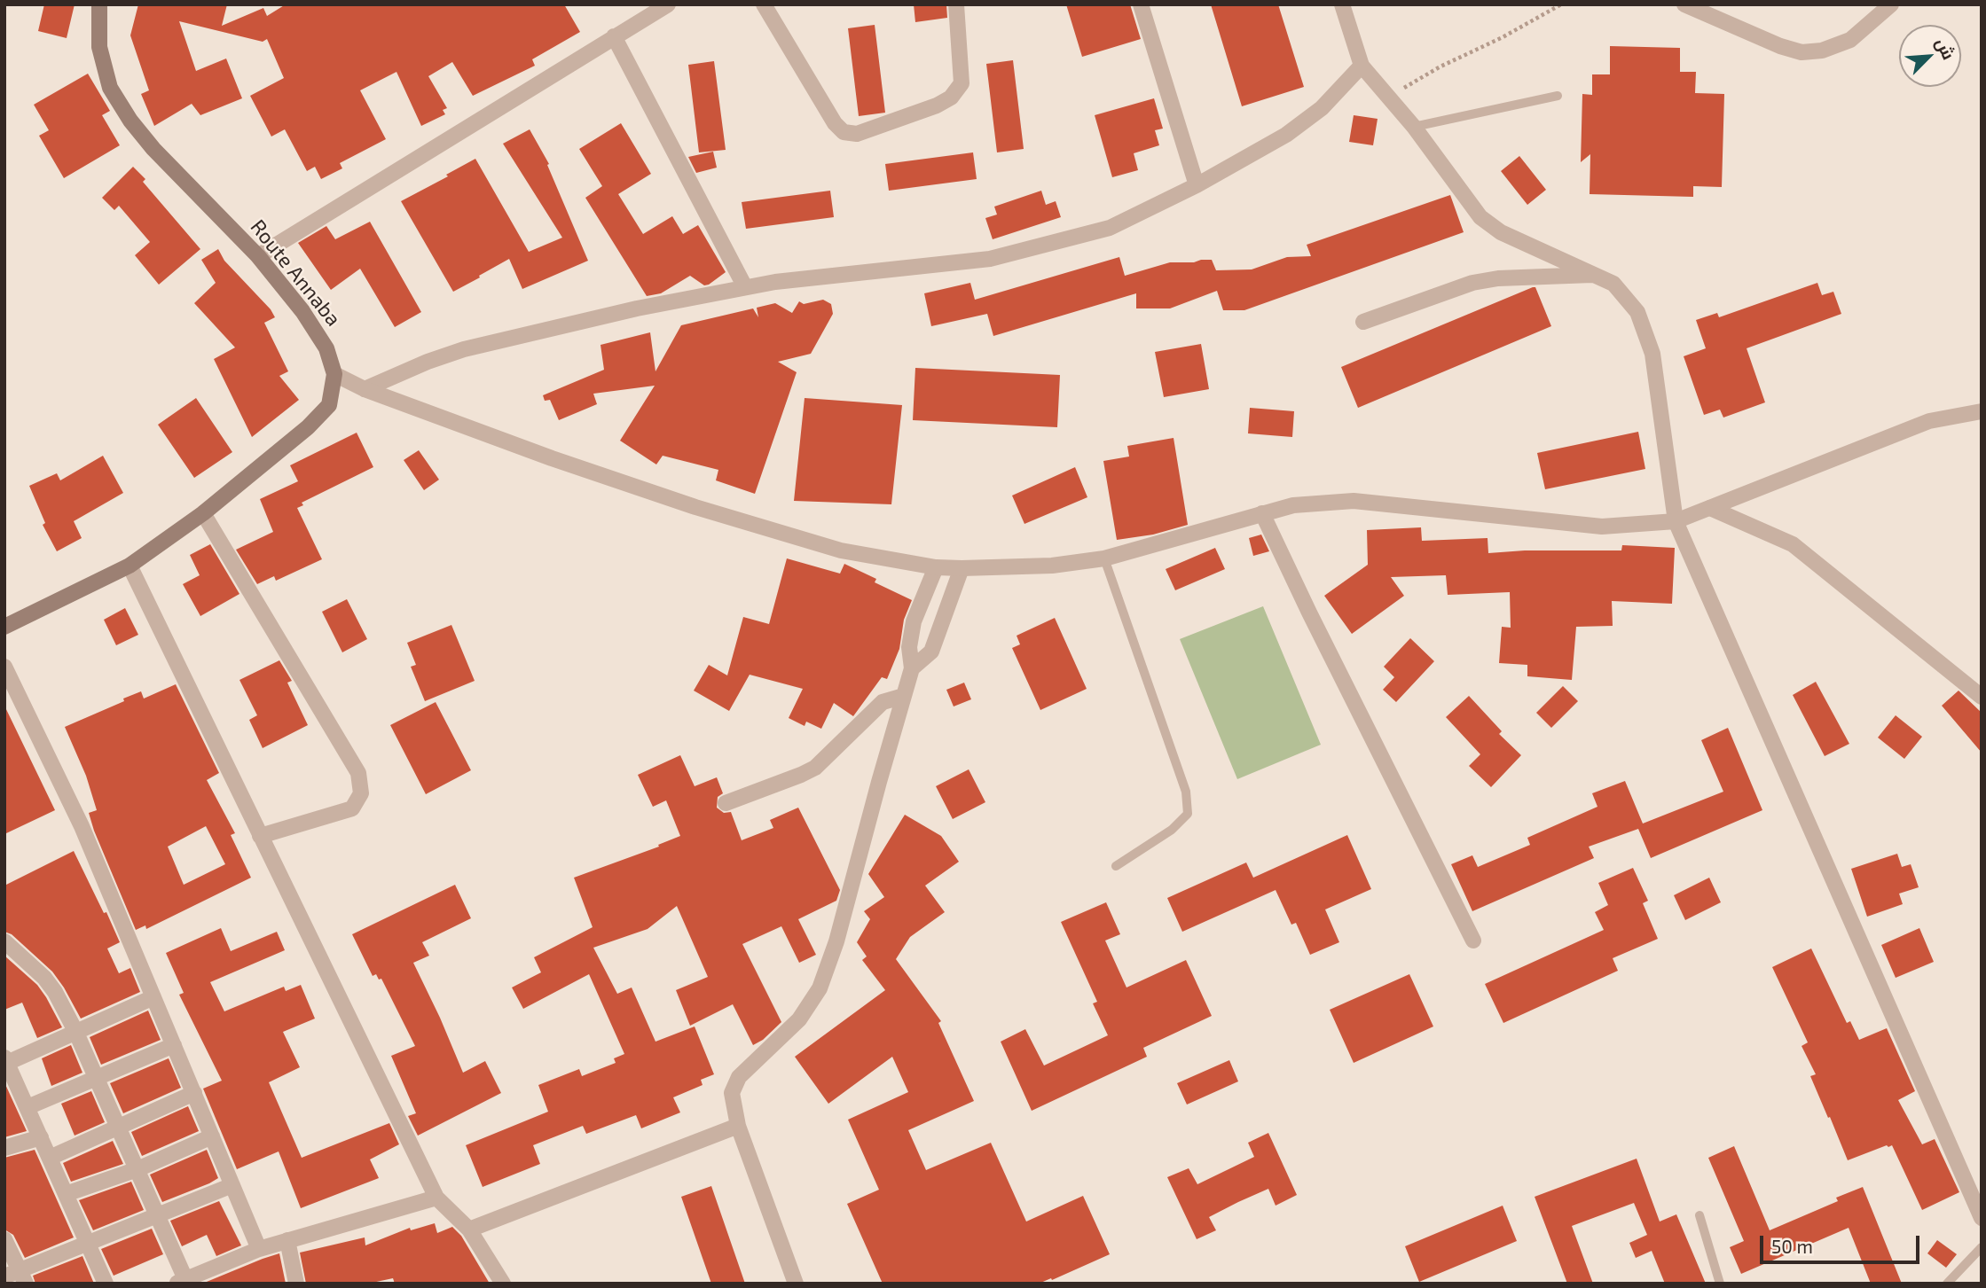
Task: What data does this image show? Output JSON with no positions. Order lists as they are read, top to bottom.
{
  "streets": {
    "main road": ["Route Annaba"]
  },
  "scale_bar": "50 m",
  "north": "top right"
}
